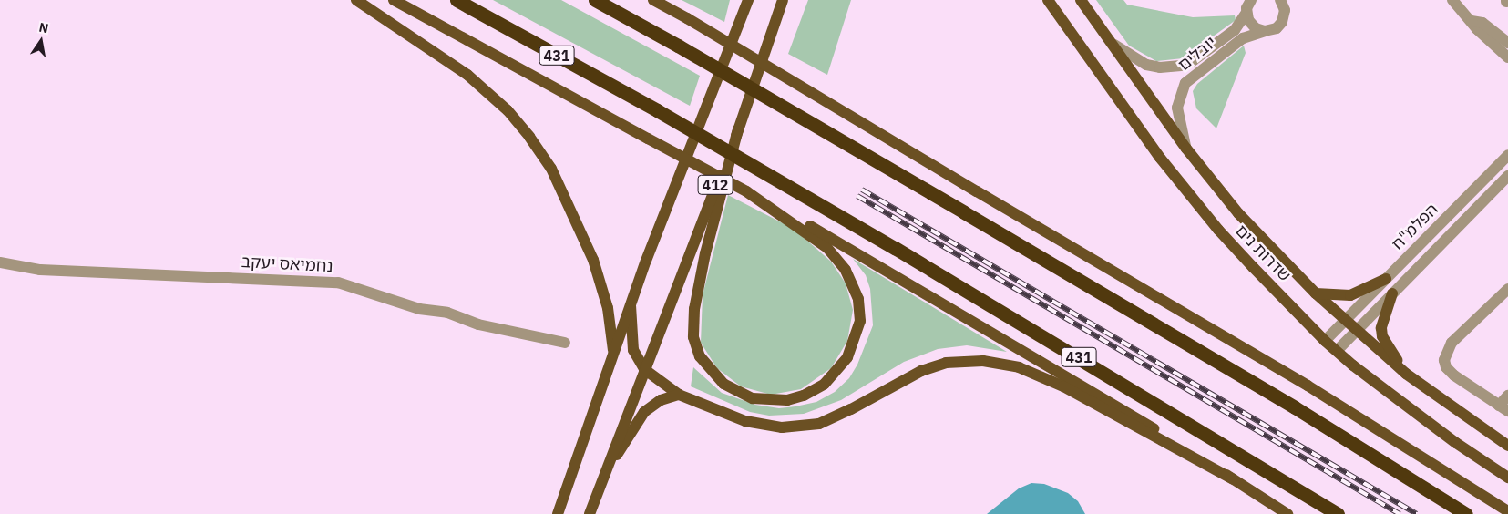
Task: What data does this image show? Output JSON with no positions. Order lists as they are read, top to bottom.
{
  "streets": {
    "highway": ["431"],
    "main road": ["412", "שדרות נים"],
    "street": ["יובלים", "הפלמ\"ח", "נחמיאס יעקב"]
  },
  "crossings": [
    ["יובלים", "שדרות נים"],
    ["הפלמ\"ח", "שדרות נים"]
  ],
  "north": "top"
}
